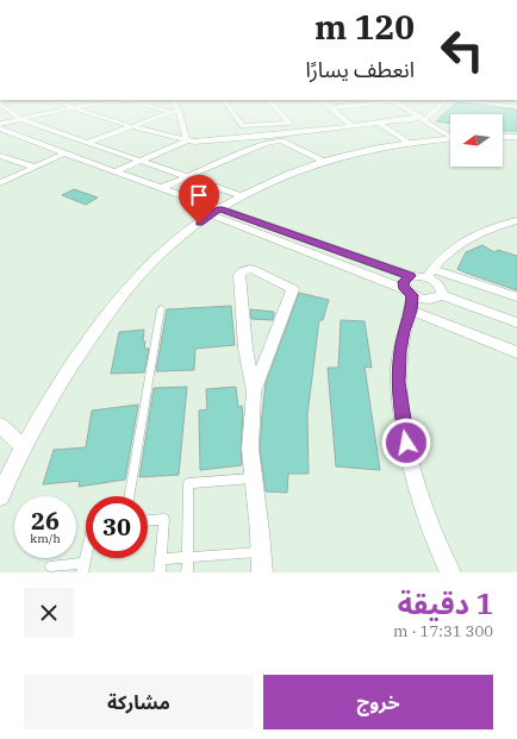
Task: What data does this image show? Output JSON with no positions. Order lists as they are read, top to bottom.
{
  "north": "left",
  "page": {
    "turn": ["120 m", "انعطف يسارًا"],
    "speed": "26 km/h",
    "limit": "30",
    "heading": ["1 دقيقة", "300 m · 17:31"],
    "buttons": ["خروج", "مشاركة"]
  }
}
